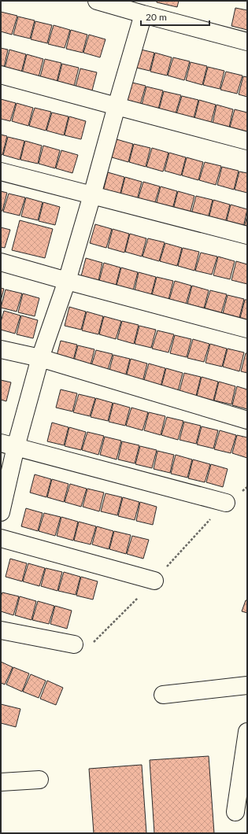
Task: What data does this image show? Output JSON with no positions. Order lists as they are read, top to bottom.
{
  "scale_bar": "20 m"
}
